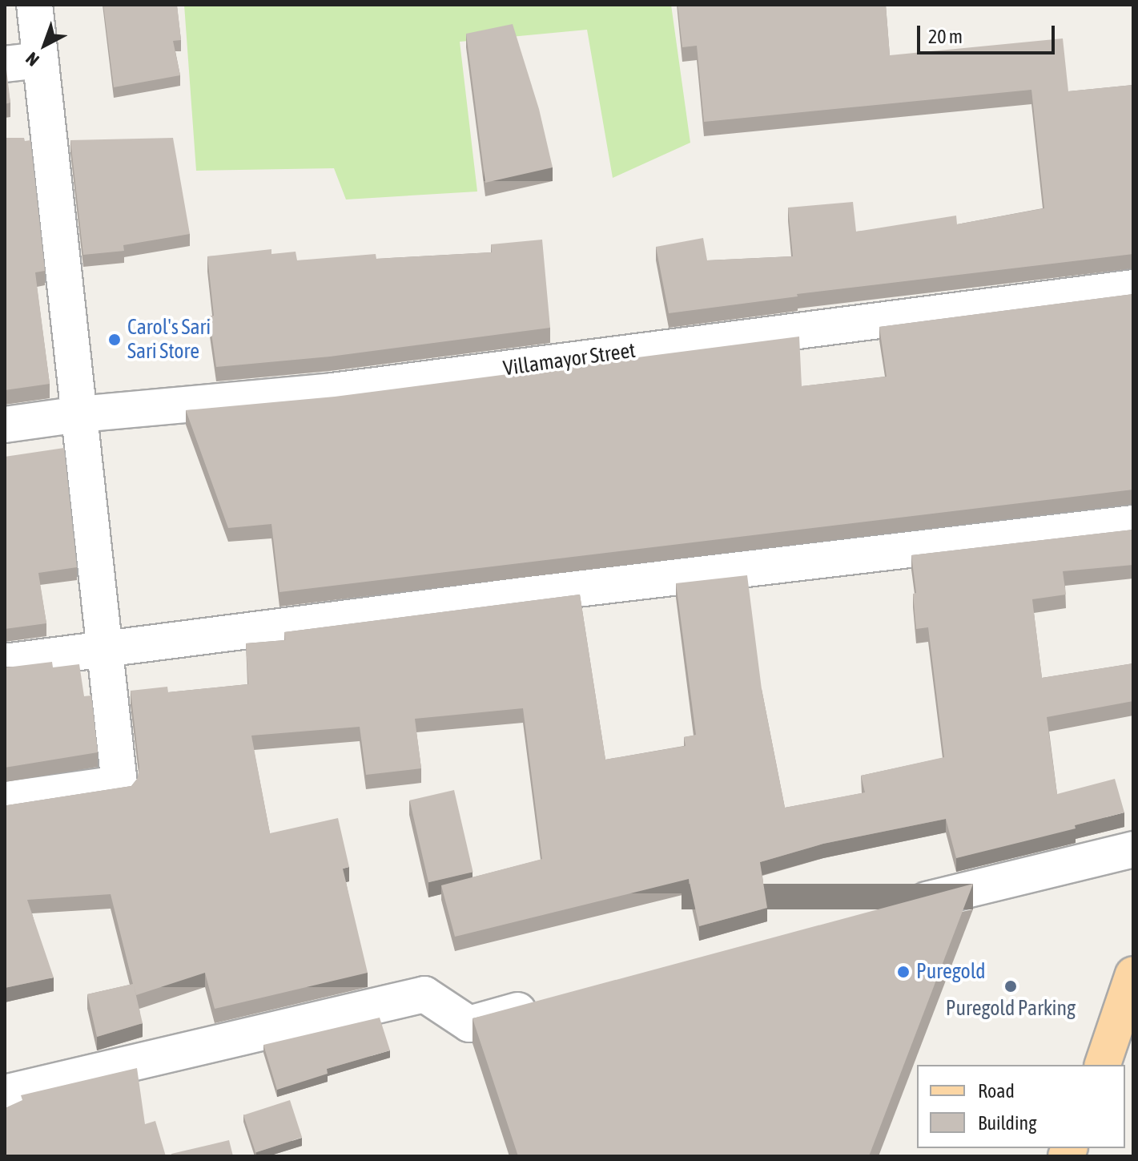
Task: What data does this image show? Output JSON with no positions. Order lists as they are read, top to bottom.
{
  "streets": {
    "street": ["Villamayor Street"]
  },
  "places": ["Carol's Sari Sari Store", "Puregold", "Puregold Parking"],
  "legend": ["Road", "Building"],
  "scale_bar": "20 m",
  "north": "bottom left"
}
